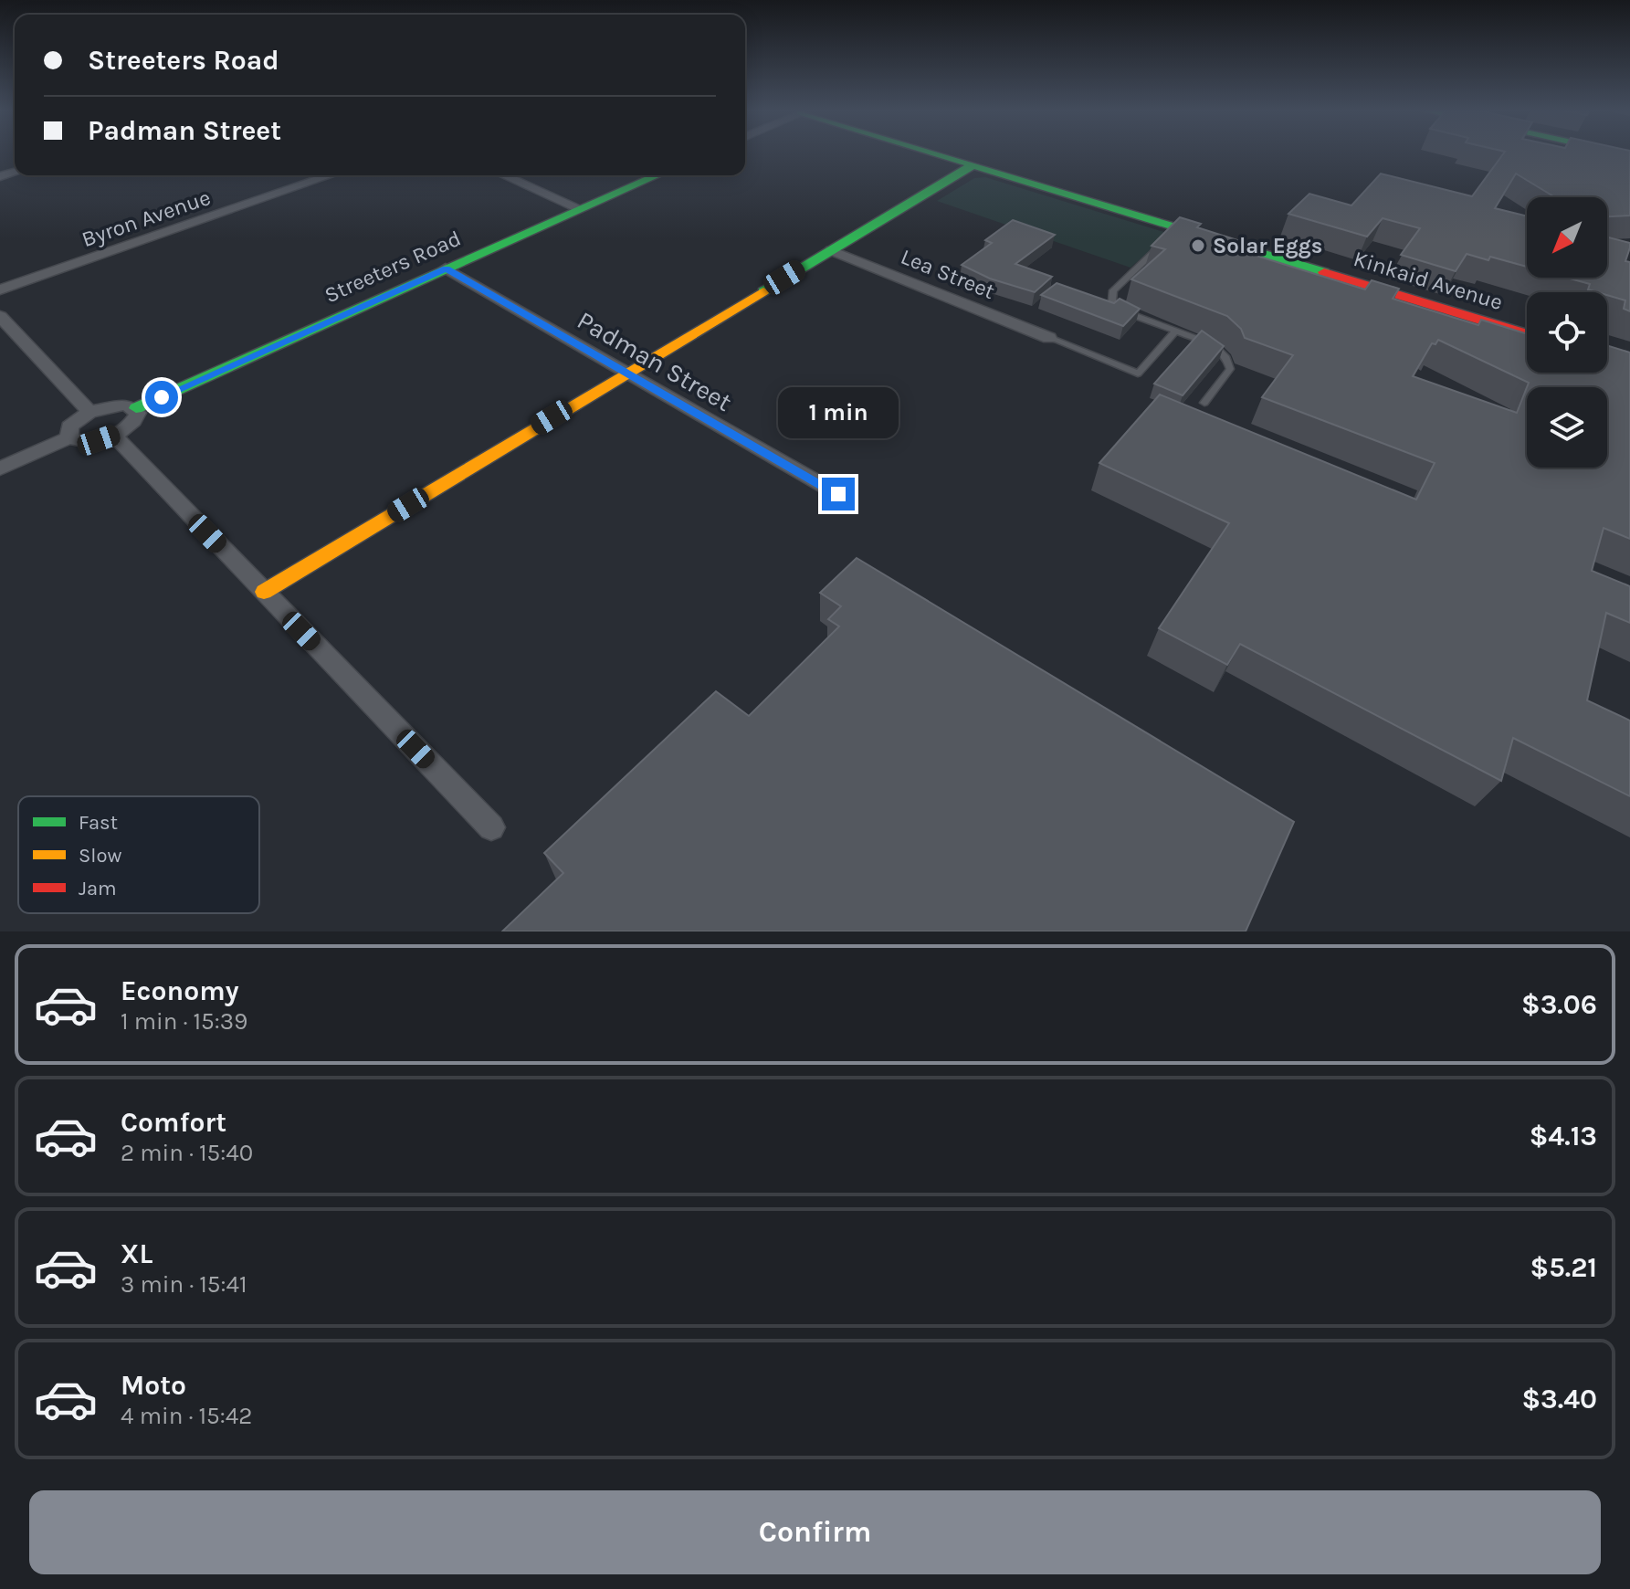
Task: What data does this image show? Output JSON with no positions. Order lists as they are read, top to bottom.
{
  "streets": {
    "street": [
      "Byron Avenue",
      "Streeters Road",
      "Lea Street",
      "Kinkaid Avenue",
      "Padman Street"
    ]
  },
  "crossings": [
    ["Streeters Road", "Padman Street"]
  ],
  "places": ["Solar Eggs"],
  "legend": ["Fast", "Slow", "Jam"],
  "north": "bottom left",
  "page": {
    "banner": ["Streeters Road", "Padman Street"],
    "bubble": "1 min",
    "list": [
      {
        "name": "Economy",
        "note": "1 min · 15:39",
        "value": "$3.06"
      },
      {
        "name": "Comfort",
        "note": "2 min · 15:40",
        "value": "$4.13"
      },
      {
        "name": "XL",
        "note": "3 min · 15:41",
        "value": "$5.21"
      },
      {
        "name": "Moto",
        "note": "4 min · 15:42",
        "value": "$3.40"
      }
    ],
    "buttons": "Confirm"
  }
}
